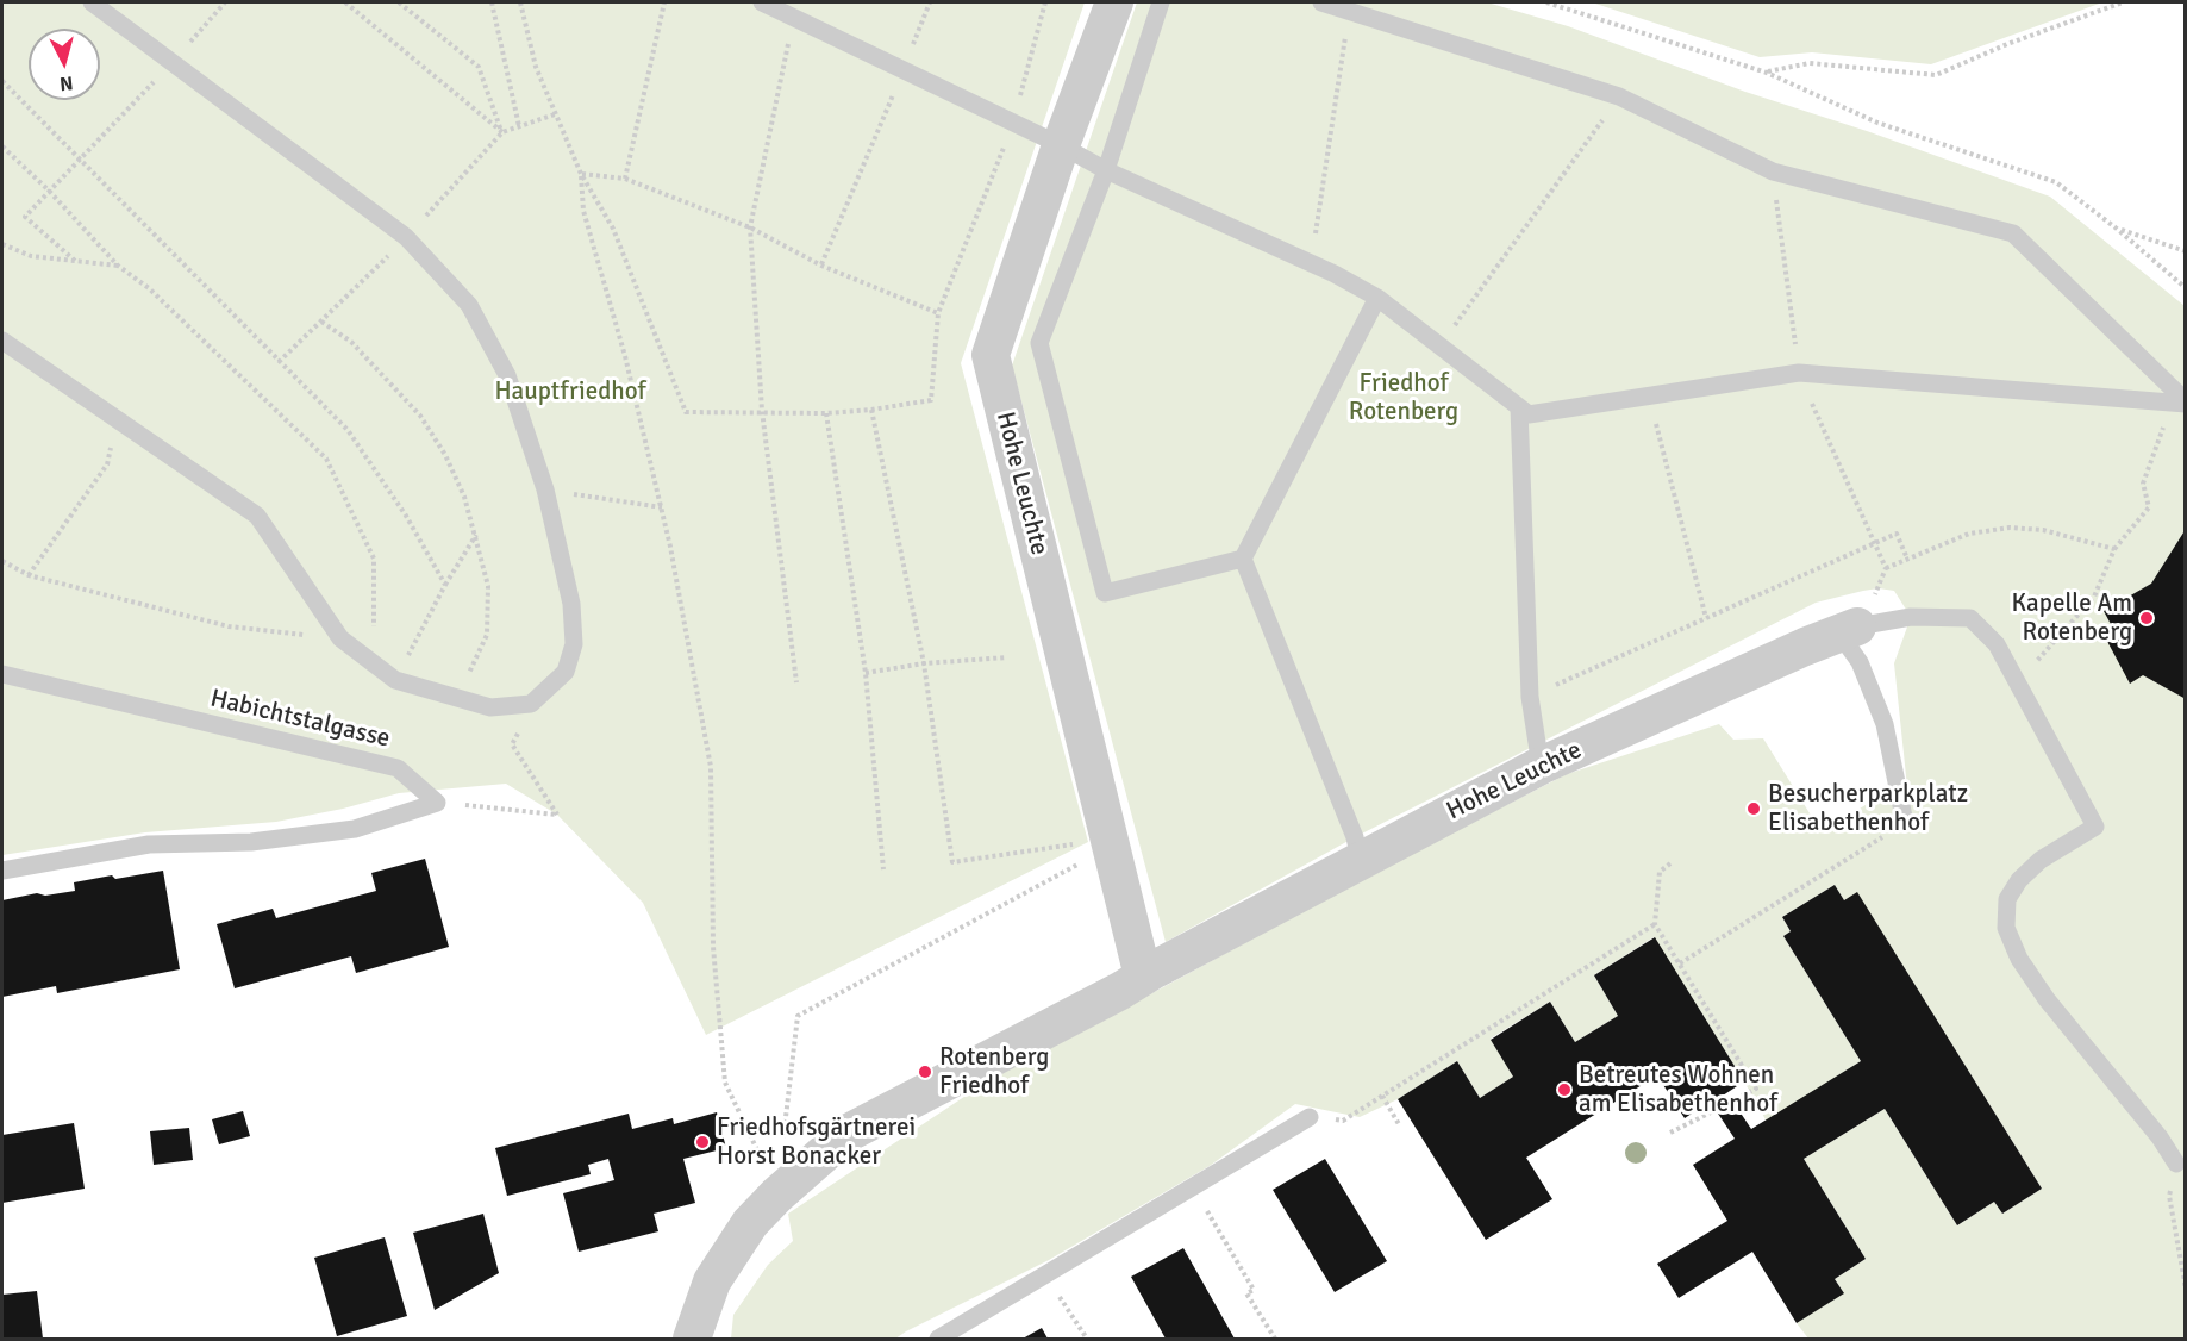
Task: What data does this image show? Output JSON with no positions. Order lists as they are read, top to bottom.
{
  "streets": {
    "street": ["Hohe Leuchte"],
    "lane": ["Habichtstalgasse"]
  },
  "parks": ["Friedhof Rotenberg", "Hauptfriedhof"],
  "places": [
    "Kapelle Am Rotenberg",
    "Besucherparkplatz Elisabethenhof",
    "Rotenberg Friedhof",
    "Betreutes Wohnen am Elisabethenhof",
    "Friedhofsgärtnerei Horst Bonacker"
  ],
  "north": "bottom"
}
